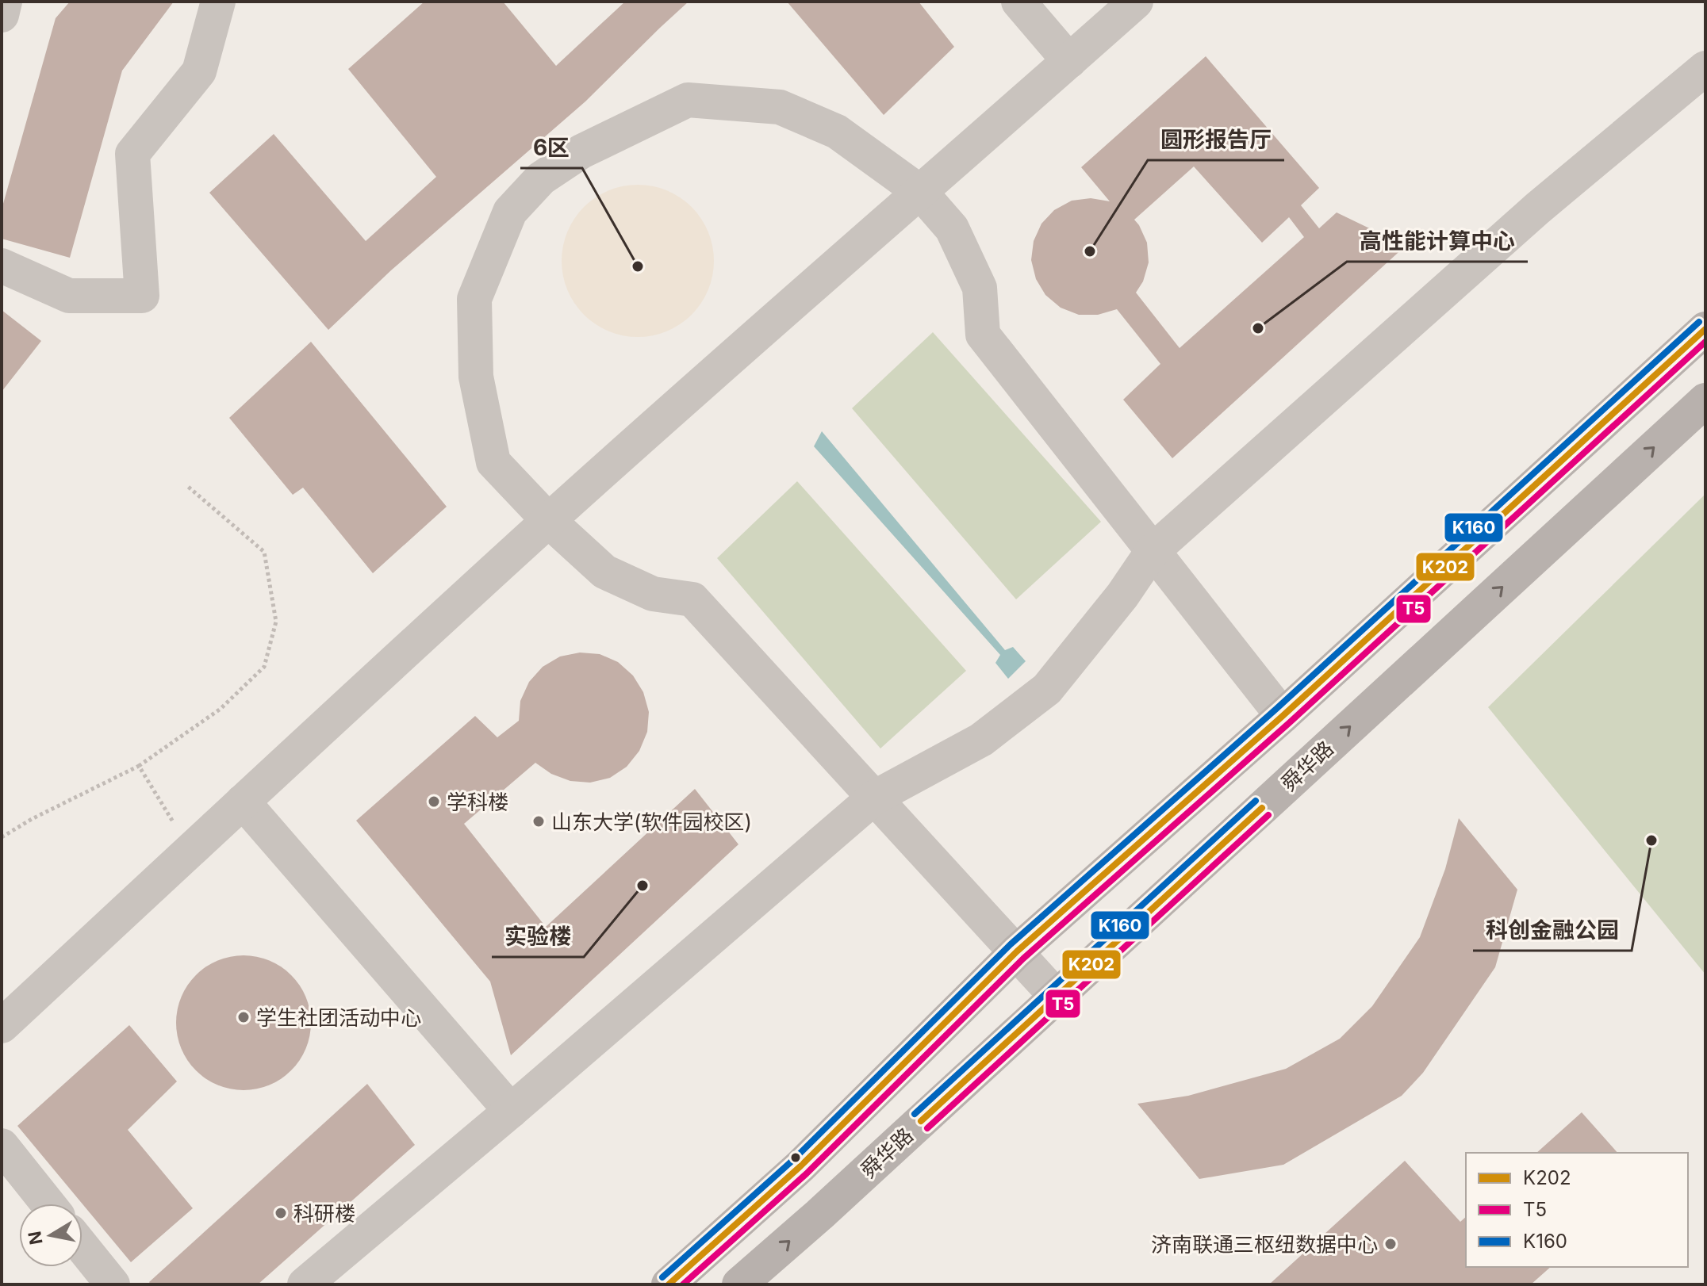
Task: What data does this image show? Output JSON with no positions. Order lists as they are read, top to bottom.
{
  "streets": {
    "main road": ["舜华路"]
  },
  "places": [
    "圆形报告厅",
    "6区",
    "高性能计算中心",
    "学科楼",
    "山东大学(软件园校区)",
    "科创金融公园",
    "实验楼",
    "学生社团活动中心",
    "科研楼",
    "济南联通三枢纽数据中心"
  ],
  "lines": ["transit line K160", "transit line K202", "transit line T5"],
  "legend": ["K202", "T5", "K160"],
  "north": "left"
}
